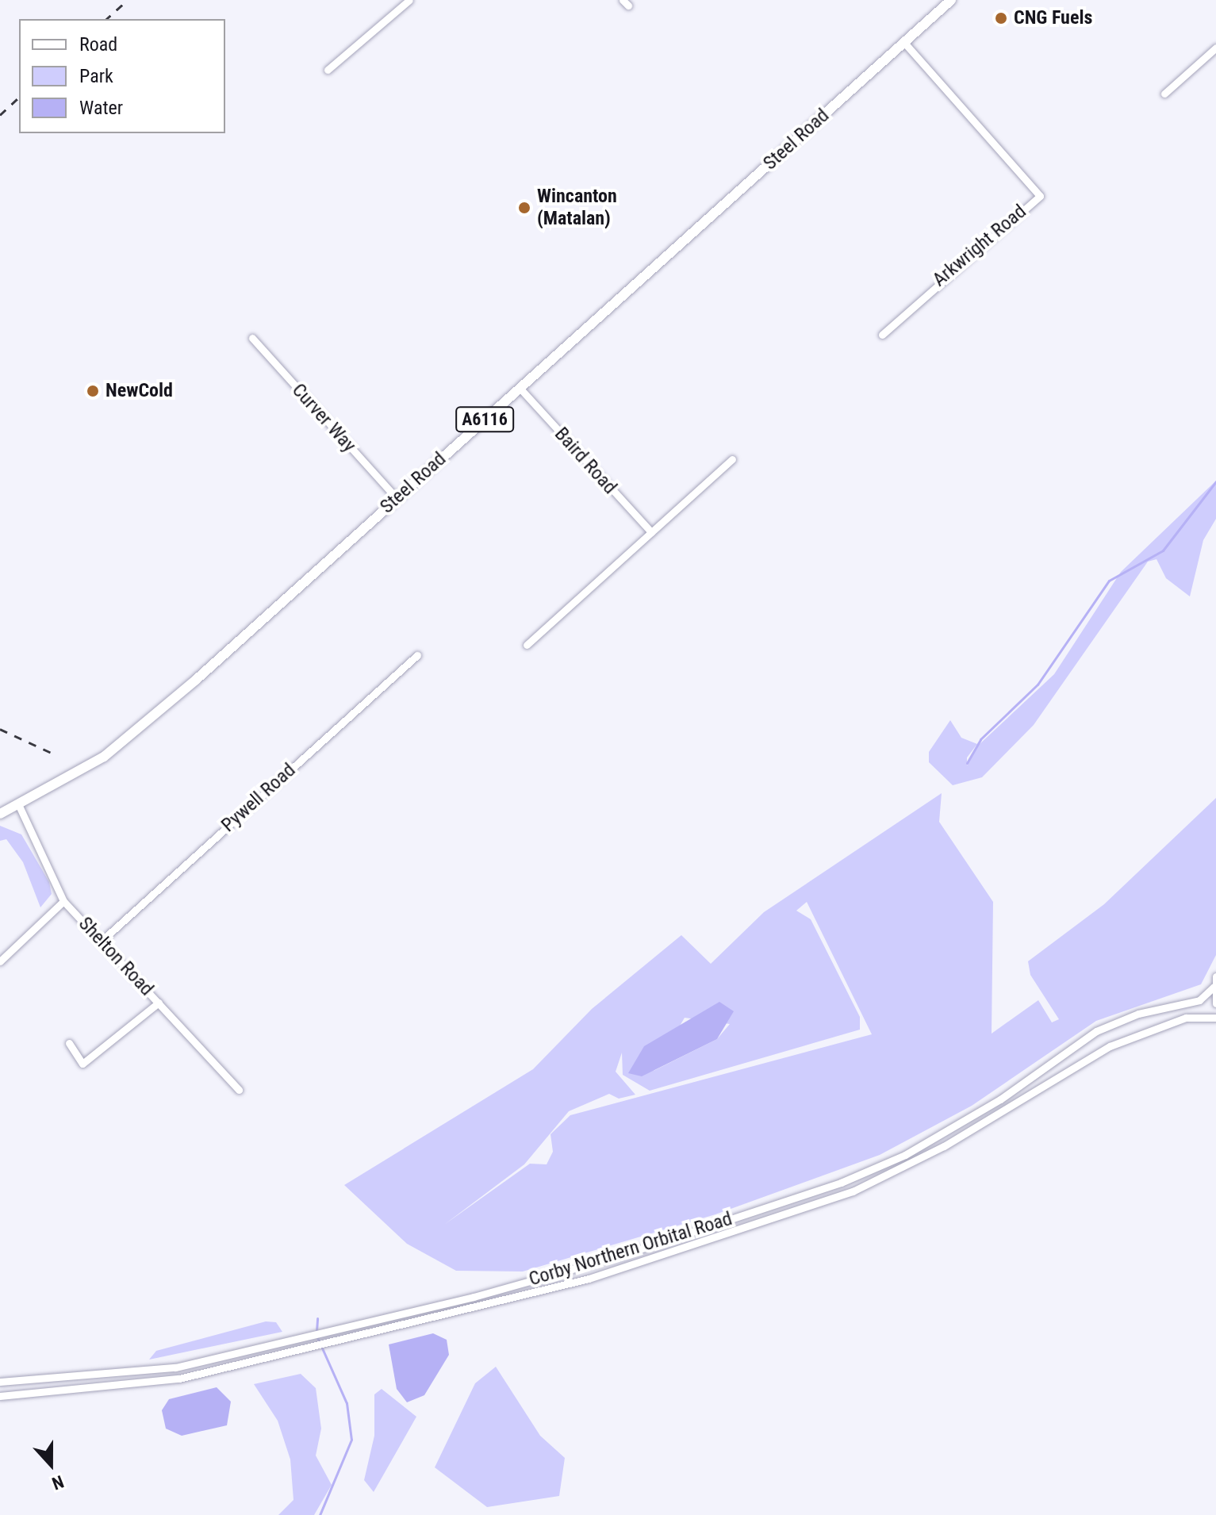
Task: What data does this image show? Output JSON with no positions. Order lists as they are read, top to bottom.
{
  "streets": {
    "main road": ["Steel Road", "A6116"],
    "street": [
      "Arkwright Road",
      "Curver Way",
      "Baird Road",
      "Pywell Road",
      "Shelton Road",
      "Corby Northern Orbital Road"
    ]
  },
  "crossings": [
    ["Steel Road", "Arkwright Road"],
    ["Steel Road", "Curver Way"],
    ["Steel Road", "Baird Road"],
    ["Steel Road", "Shelton Road"],
    ["Pywell Road", "Shelton Road"]
  ],
  "places": ["CNG Fuels", "Wincanton (Matalan)", "NewCold"],
  "legend": ["Road", "Park", "Water"],
  "north": "bottom"
}
